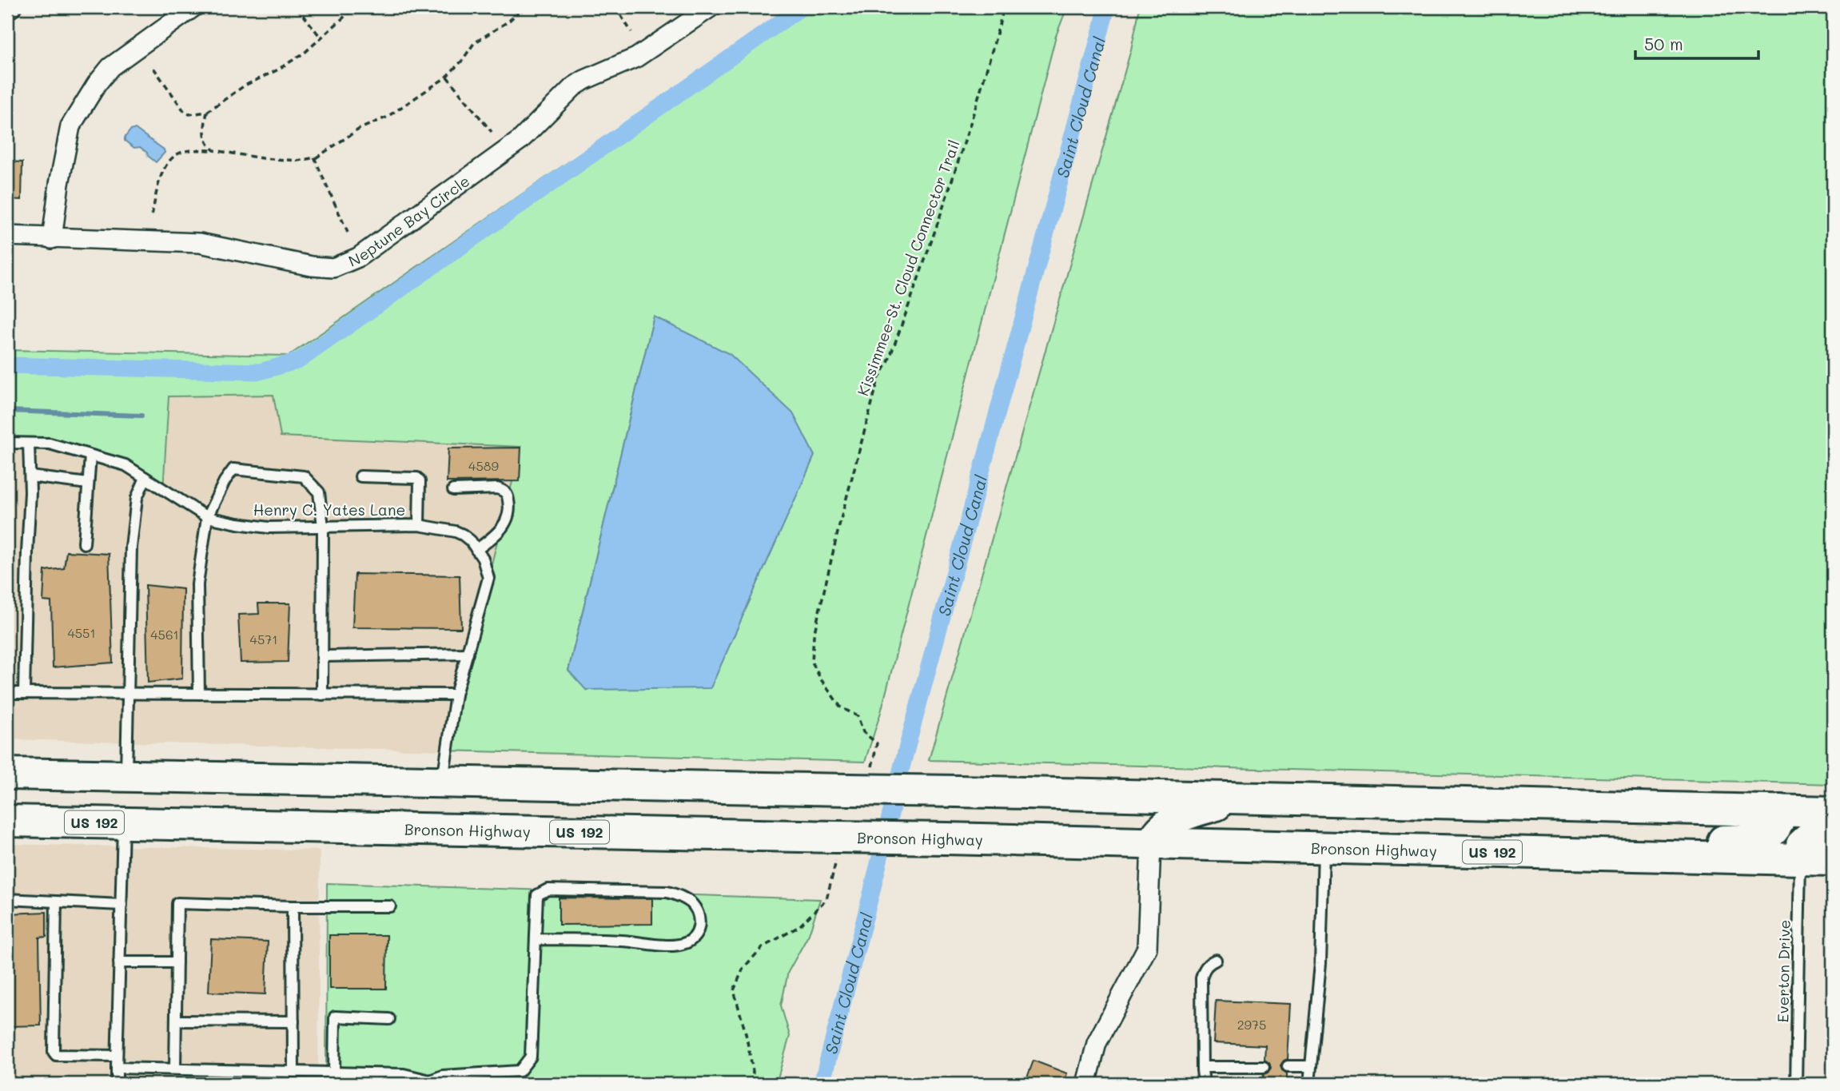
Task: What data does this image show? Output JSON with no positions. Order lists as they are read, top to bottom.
{
  "streets": {
    "highway": ["US 192", "Bronson Highway"],
    "street": ["Neptune Bay Circle"],
    "lane": ["Henry C. Yates Lane", "Everton Drive"],
    "path": ["Kissimmee-St. Cloud Connector Trail"]
  },
  "crossings": [
    ["Bronson Highway", "Everton Drive"]
  ],
  "water": ["Saint Cloud Canal"],
  "house_numbers": [
    "4589",
    "4551",
    "4561",
    "4571",
    "2975"
  ],
  "scale_bar": "50 m"
}
